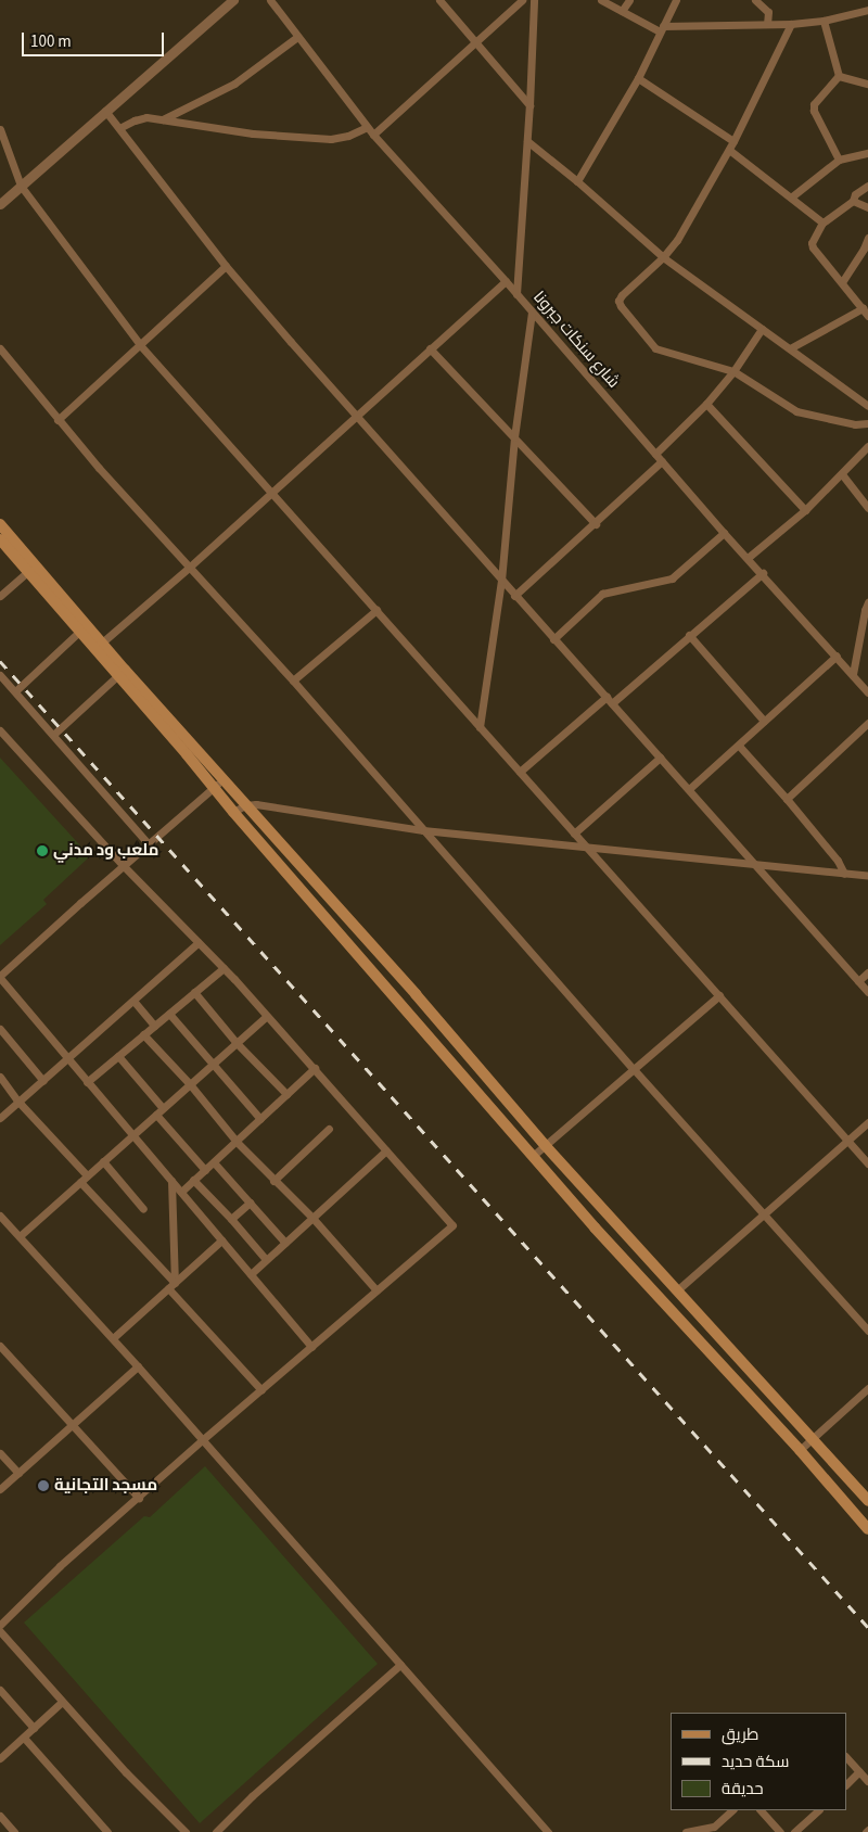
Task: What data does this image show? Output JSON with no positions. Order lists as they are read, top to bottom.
{
  "streets": {
    "street": ["شارع سنكات جبرونا"]
  },
  "places": ["ملعب ود مدني", "مسجد التجانية"],
  "legend": ["طريق", "سكة حديد", "حديقة"],
  "scale_bar": "100 m"
}
